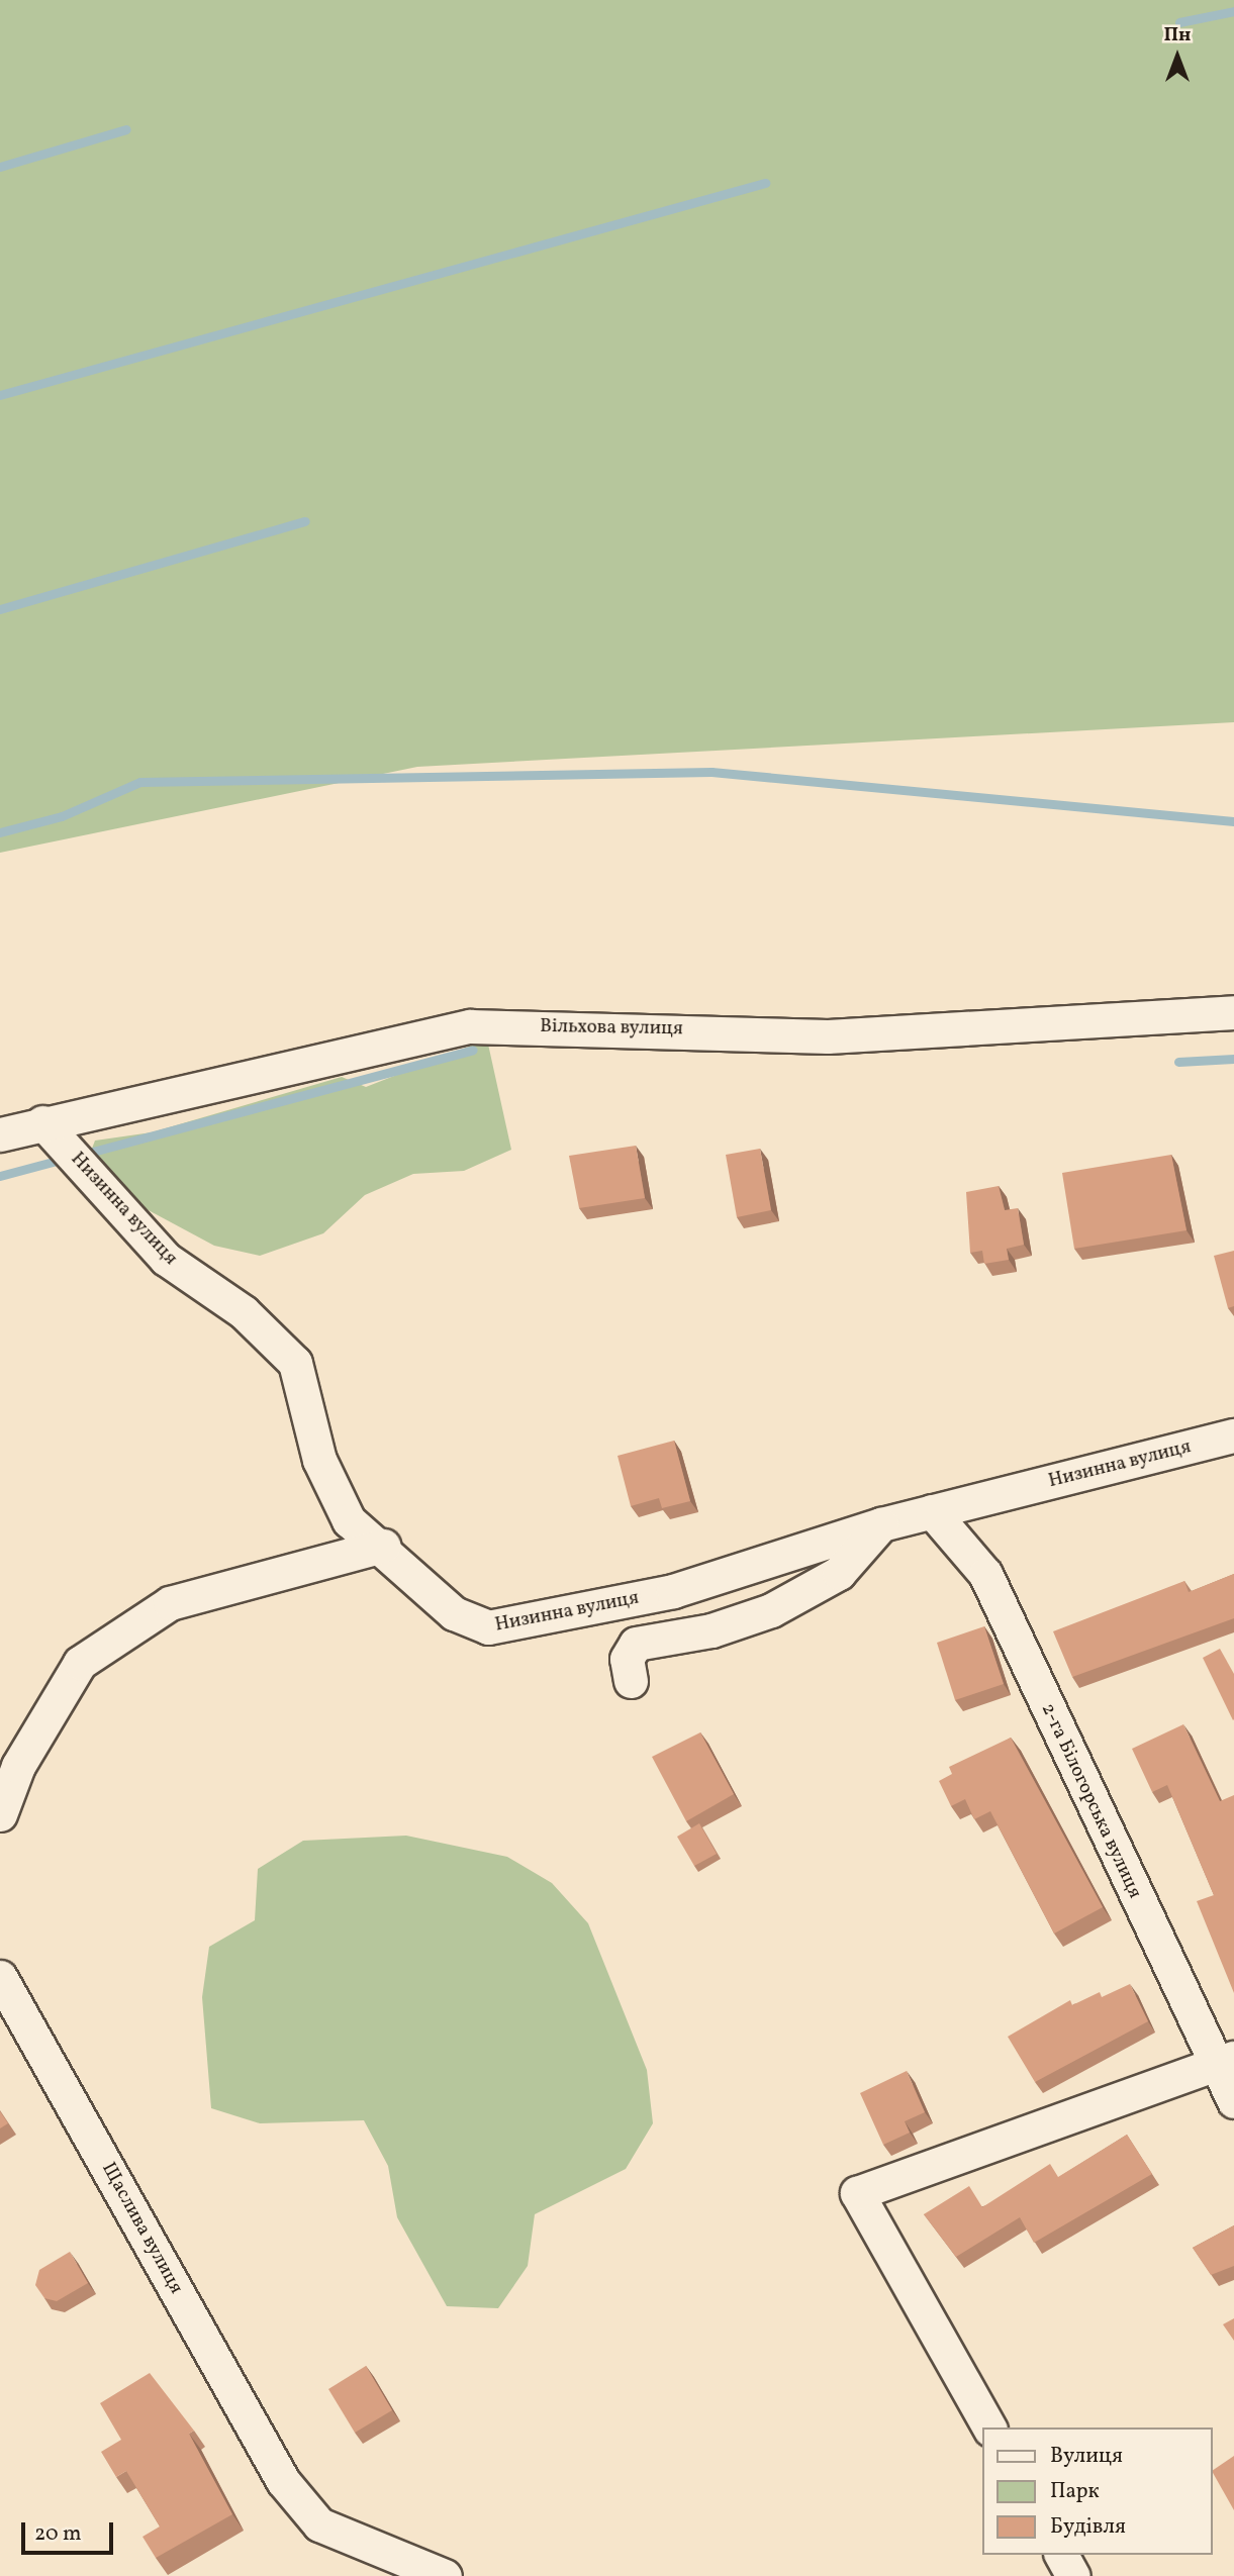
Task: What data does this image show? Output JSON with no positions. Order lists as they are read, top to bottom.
{
  "streets": {
    "street": [
      "Вільхова вулиця",
      "Низинна вулиця",
      "2-га Білогорська вулиця",
      "Щаслива вулиця"
    ]
  },
  "crossings": [
    ["Вільхова вулиця", "Низинна вулиця"],
    ["Низинна вулиця", "2-га Білогорська вулиця"]
  ],
  "legend": ["Вулиця", "Парк", "Будівля"],
  "scale_bar": "20 m",
  "north": "top"
}
